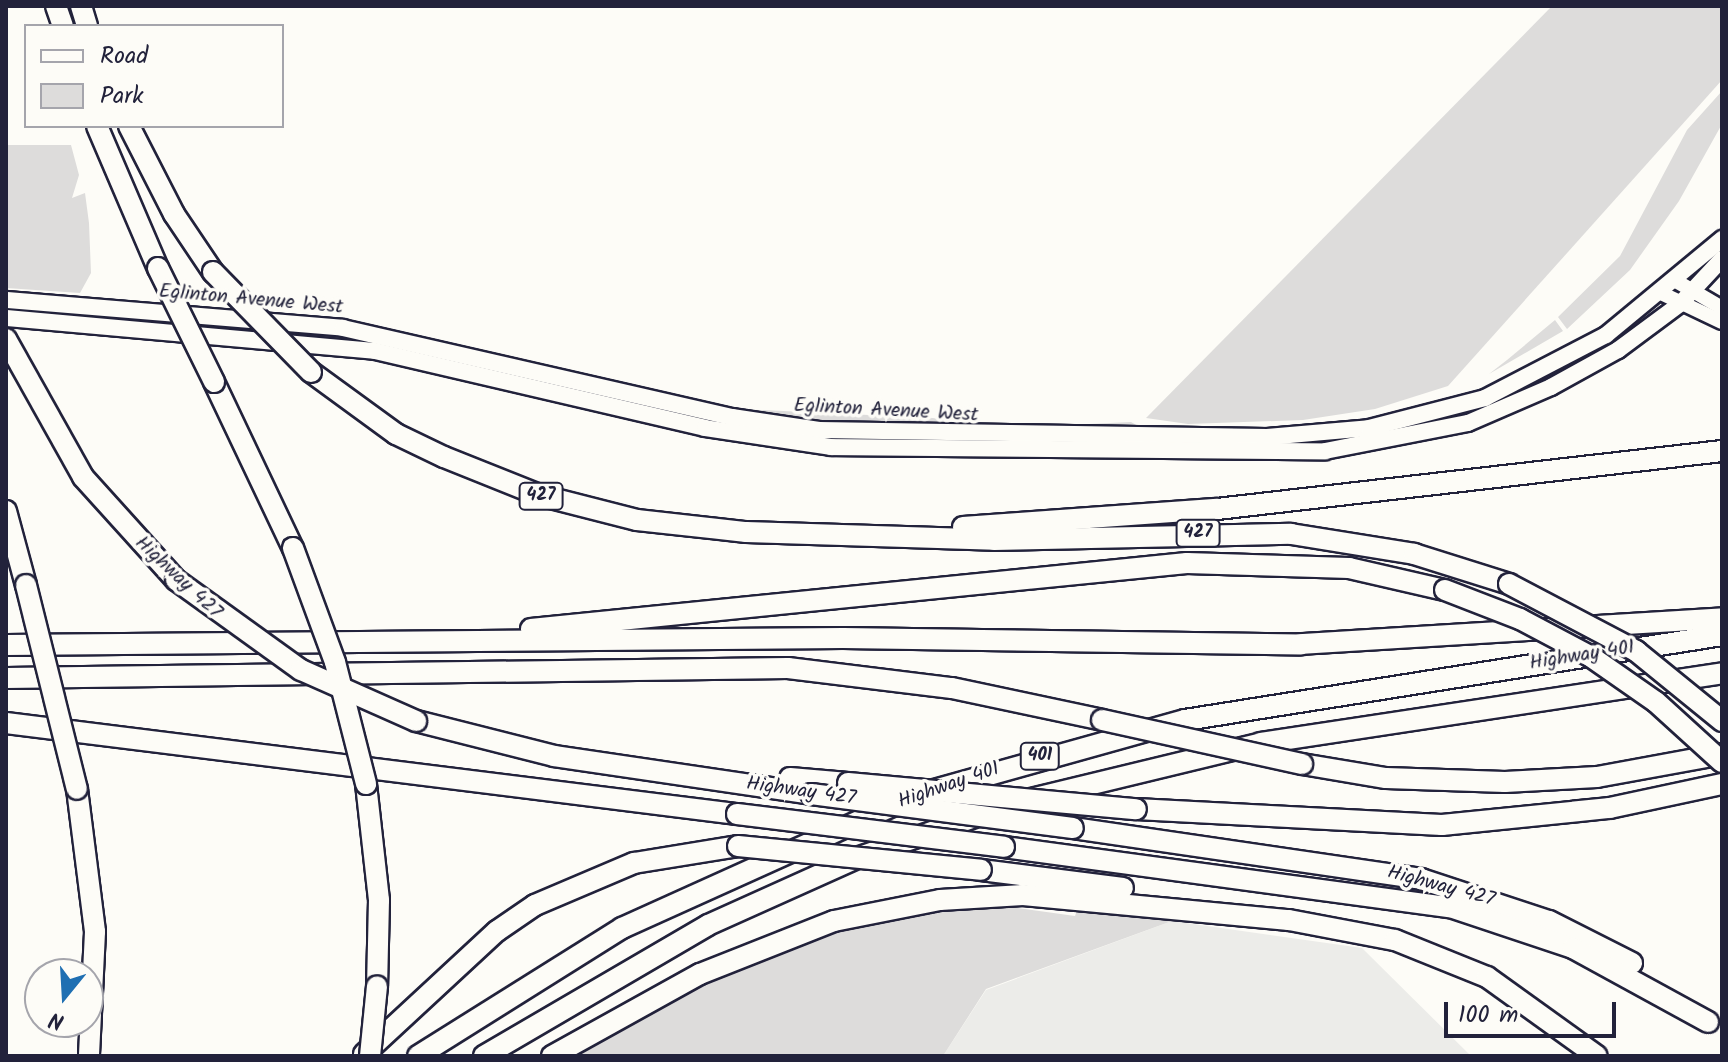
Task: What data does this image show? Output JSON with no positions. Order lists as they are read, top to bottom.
{
  "streets": {
    "highway": [
      "427",
      "Highway 427",
      "Highway 401",
      "401"
    ],
    "main road": ["Eglinton Avenue West"]
  },
  "legend": ["Road", "Park"],
  "scale_bar": "100 m",
  "north": "bottom"
}
